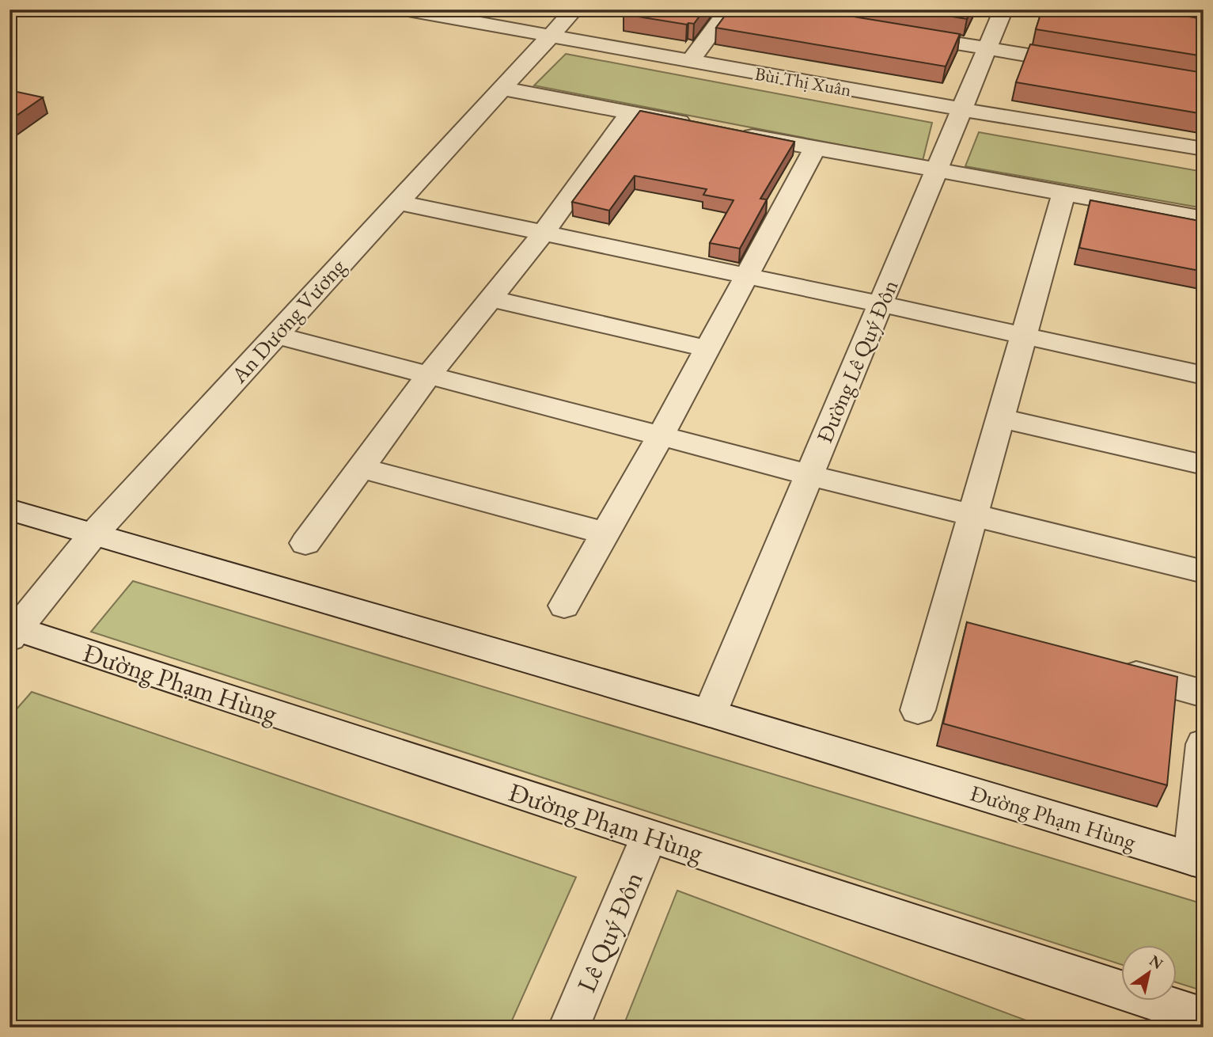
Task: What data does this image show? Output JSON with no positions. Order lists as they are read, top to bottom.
{
  "streets": {
    "street": [
      "Bùi Thị Xuân",
      "An Dương Vương",
      "Đường Lê Quý Đôn",
      "Đường Phạm Hùng",
      "Lê Quý Đôn"
    ]
  },
  "crossings": [
    ["Bùi Thị Xuân", "An Dương Vương"],
    ["Bùi Thị Xuân", "Đường Lê Quý Đôn"],
    ["An Dương Vương", "Đường Phạm Hùng"],
    ["Đường Lê Quý Đôn", "Đường Phạm Hùng"],
    ["Đường Phạm Hùng", "Lê Quý Đôn"]
  ],
  "north": "top right"
}
